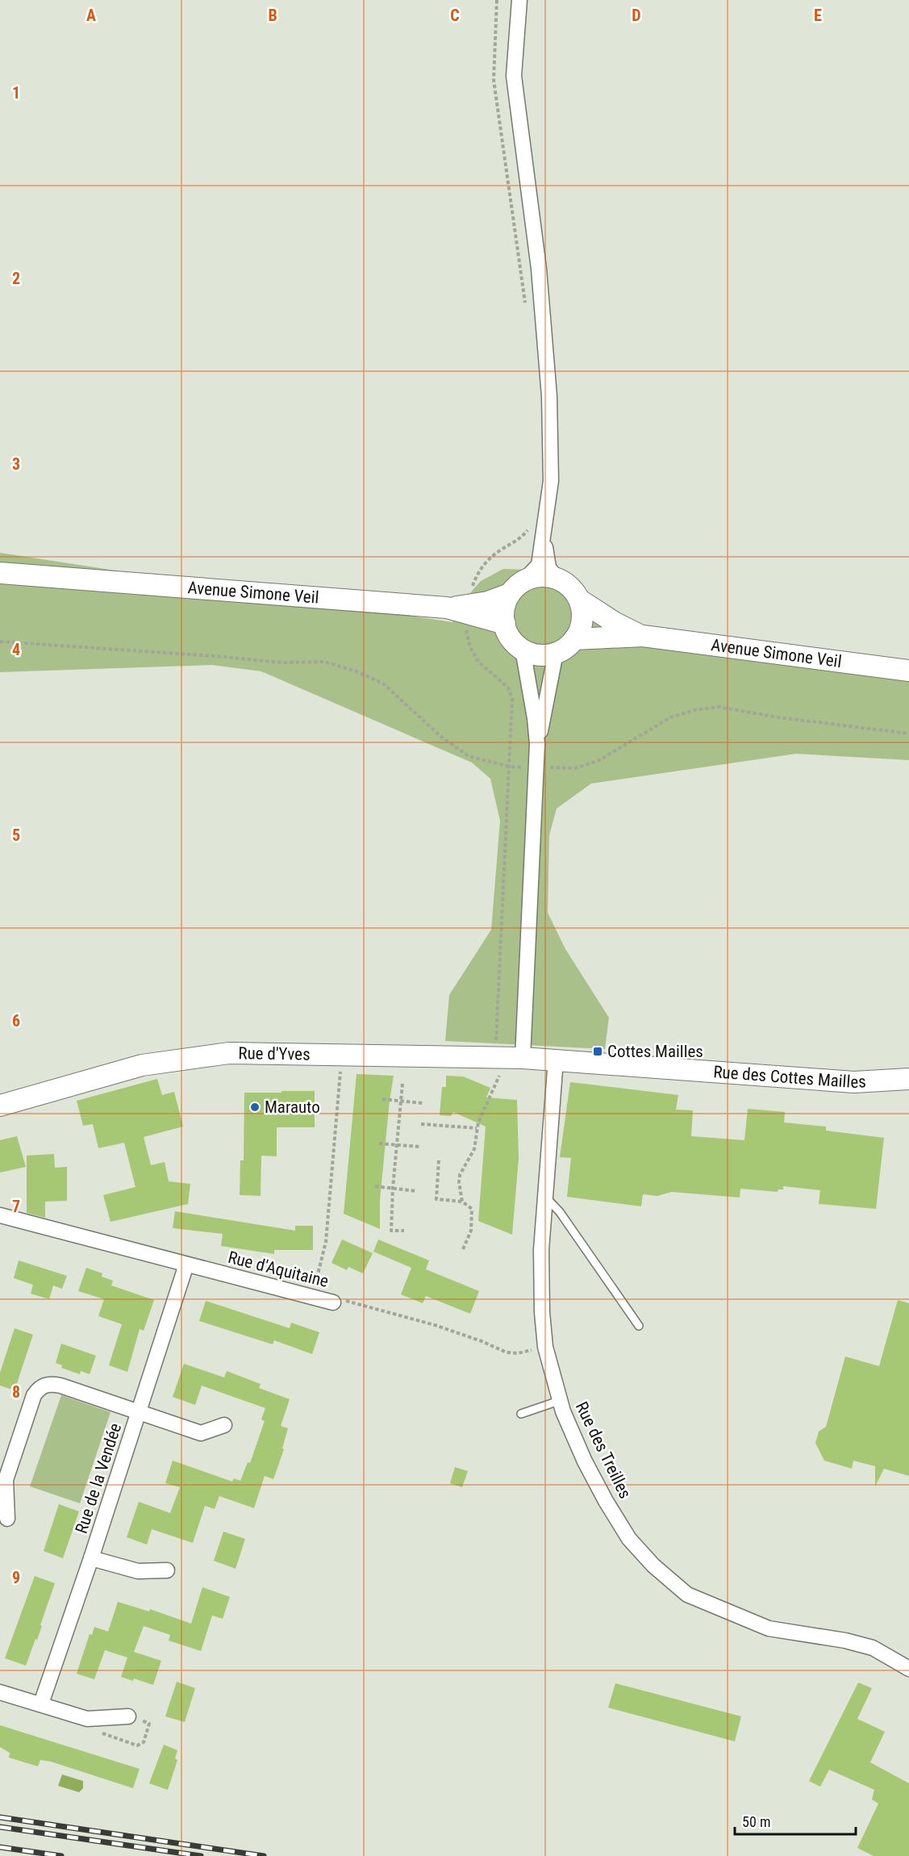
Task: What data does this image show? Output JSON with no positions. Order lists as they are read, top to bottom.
{
  "streets": {
    "main road": ["Avenue Simone Veil", "Rue d'Yves", "Rue des Cottes Mailles"],
    "street": ["Rue d'Aquitaine", "Rue des Treilles", "Rue de la Vendée"]
  },
  "crossings": [
    ["Rue d'Yves", "Rue des Cottes Mailles"],
    ["Rue d'Yves", "Rue des Treilles"],
    ["Rue des Cottes Mailles", "Rue des Treilles"],
    ["Rue d'Aquitaine", "Rue des Treilles"],
    ["Rue d'Aquitaine", "Rue de la Vendée"]
  ],
  "places": {
    "transit": ["Cottes Mailles"],
    "other": ["Marauto"]
  },
  "scale_bar": "50 m",
  "grid": {
    "columns": [
      "A",
      "B",
      "C",
      "D",
      "E"
    ],
    "rows": [
      "1",
      "2",
      "3",
      "4",
      "5",
      "6",
      "7",
      "8",
      "9"
    ]
  }
}
